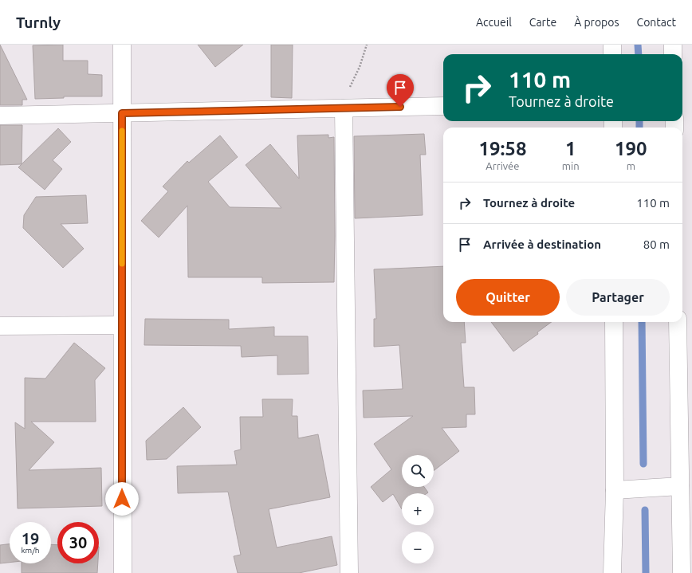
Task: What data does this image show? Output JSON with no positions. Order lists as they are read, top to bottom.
{
  "page": {
    "header": "Turnly",
    "nav": [
      "Accueil",
      "Carte",
      "À propos",
      "Contact"
    ],
    "turn": ["110 m", "Tournez à droite"],
    "eta": [
      "19:58",
      "Arrivée",
      "1",
      "min",
      "190",
      "m"
    ],
    "list": [
      {
        "name": "Tournez à droite",
        "value": "110 m"
      },
      {
        "name": "Arrivée à destination",
        "value": "80 m"
      }
    ],
    "buttons": ["Quitter", "Partager"],
    "map_buttons": ["+", "−"],
    "speed": "19 km/h",
    "limit": "30"
  }
}
